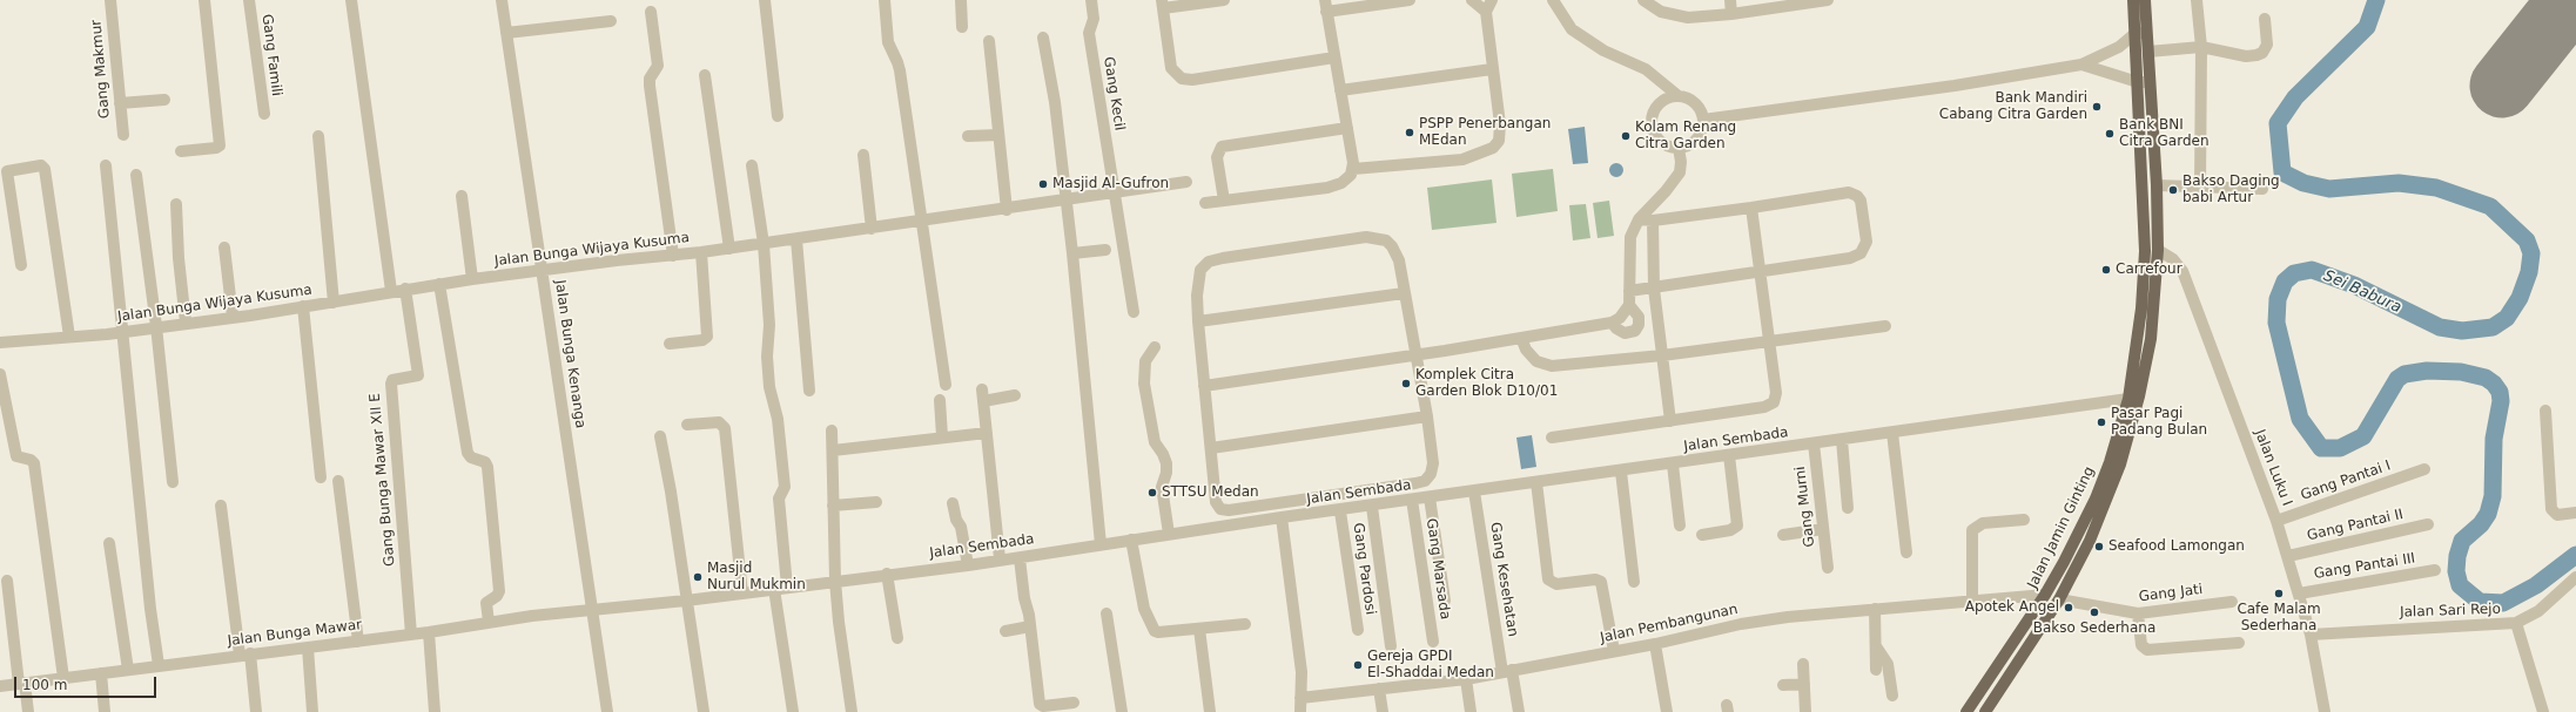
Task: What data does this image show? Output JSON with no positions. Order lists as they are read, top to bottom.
{
  "streets": {
    "main road": ["Jalan Jamin Ginting"],
    "street": [
      "Gang Famili",
      "Gang Makmur",
      "Gang Kecil",
      "Jalan Bunga Wijaya Kusuma",
      "Jalan Bunga Kenanga",
      "Jalan Sembada",
      "Jalan Luku I",
      "Gang Bunga Mawar XII E",
      "Gang Pantai I",
      "Gang Murni",
      "Gang Pantai II",
      "Gang Pantai III",
      "Gang Pardosi",
      "Gang Marsada",
      "Gang Kesehatan",
      "Gang Jati",
      "Jalan Sari Rejo",
      "Jalan Pembangunan",
      "Jalan Bunga Mawar"
    ]
  },
  "crossings": [
    ["Gang Kecil", "Jalan Bunga Wijaya Kusuma"],
    ["Jalan Bunga Wijaya Kusuma", "Jalan Bunga Kenanga"],
    ["Jalan Bunga Wijaya Kusuma", "Gang Bunga Mawar XII E"],
    ["Jalan Bunga Kenanga", "Jalan Sembada"],
    ["Jalan Bunga Kenanga", "Jalan Bunga Mawar"],
    ["Jalan Sembada", "Gang Murni"],
    ["Jalan Sembada", "Jalan Jamin Ginting"],
    ["Jalan Sembada", "Gang Pardosi"],
    ["Jalan Sembada", "Gang Marsada"],
    ["Jalan Sembada", "Gang Kesehatan"],
    ["Jalan Sembada", "Jalan Bunga Mawar"],
    ["Jalan Luku I", "Gang Pantai I"],
    ["Jalan Luku I", "Gang Pantai II"],
    ["Jalan Luku I", "Jalan Jamin Ginting"],
    ["Jalan Luku I", "Gang Pantai III"],
    ["Jalan Luku I", "Jalan Sari Rejo"],
    ["Gang Bunga Mawar XII E", "Jalan Bunga Mawar"],
    ["Jalan Jamin Ginting", "Gang Jati"],
    ["Jalan Jamin Ginting", "Jalan Pembangunan"],
    ["Gang Kesehatan", "Jalan Pembangunan"]
  ],
  "water": ["Sei Babura"],
  "places": [
    "Bank Mandiri Cabang Citra Garden",
    "PSPP Penerbangan MEdan",
    "Bank BNI Citra Garden",
    "Kolam Renang Citra Garden",
    "Masjid Al-Gufron",
    "Bakso Daging babi Artur",
    "Carrefour",
    "Komplek Citra Garden Blok D10/01",
    "Pasar Pagi Padang Bulan",
    "STTSU Medan",
    "Seafood Lamongan",
    "Masjid Nurul Mukmin",
    "Cafe Malam Sederhana",
    "Apotek Angel",
    "Bakso Sederhana",
    "Gereja GPDI El-Shaddai Medan"
  ],
  "scale_bar": "100 m"
}
